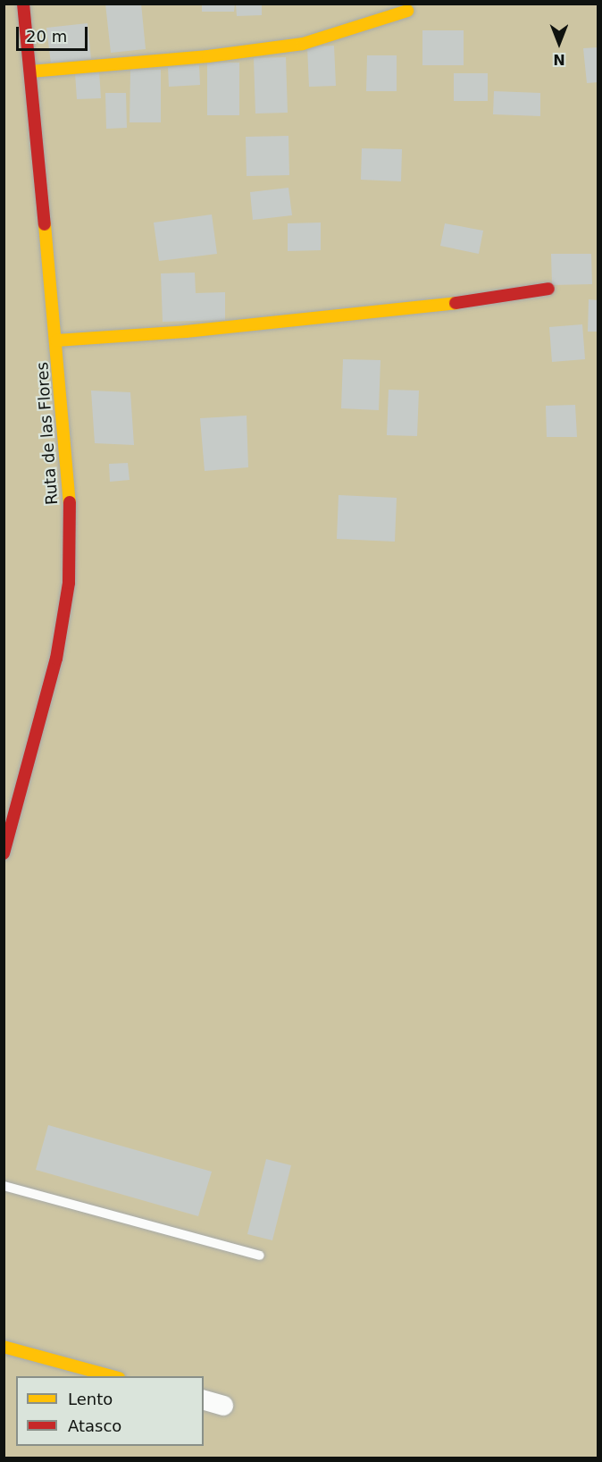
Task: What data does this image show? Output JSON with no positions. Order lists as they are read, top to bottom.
{
  "streets": {
    "street": ["Ruta de las Flores"]
  },
  "legend": ["Lento", "Atasco"],
  "scale_bar": "20 m",
  "north": "bottom"
}
